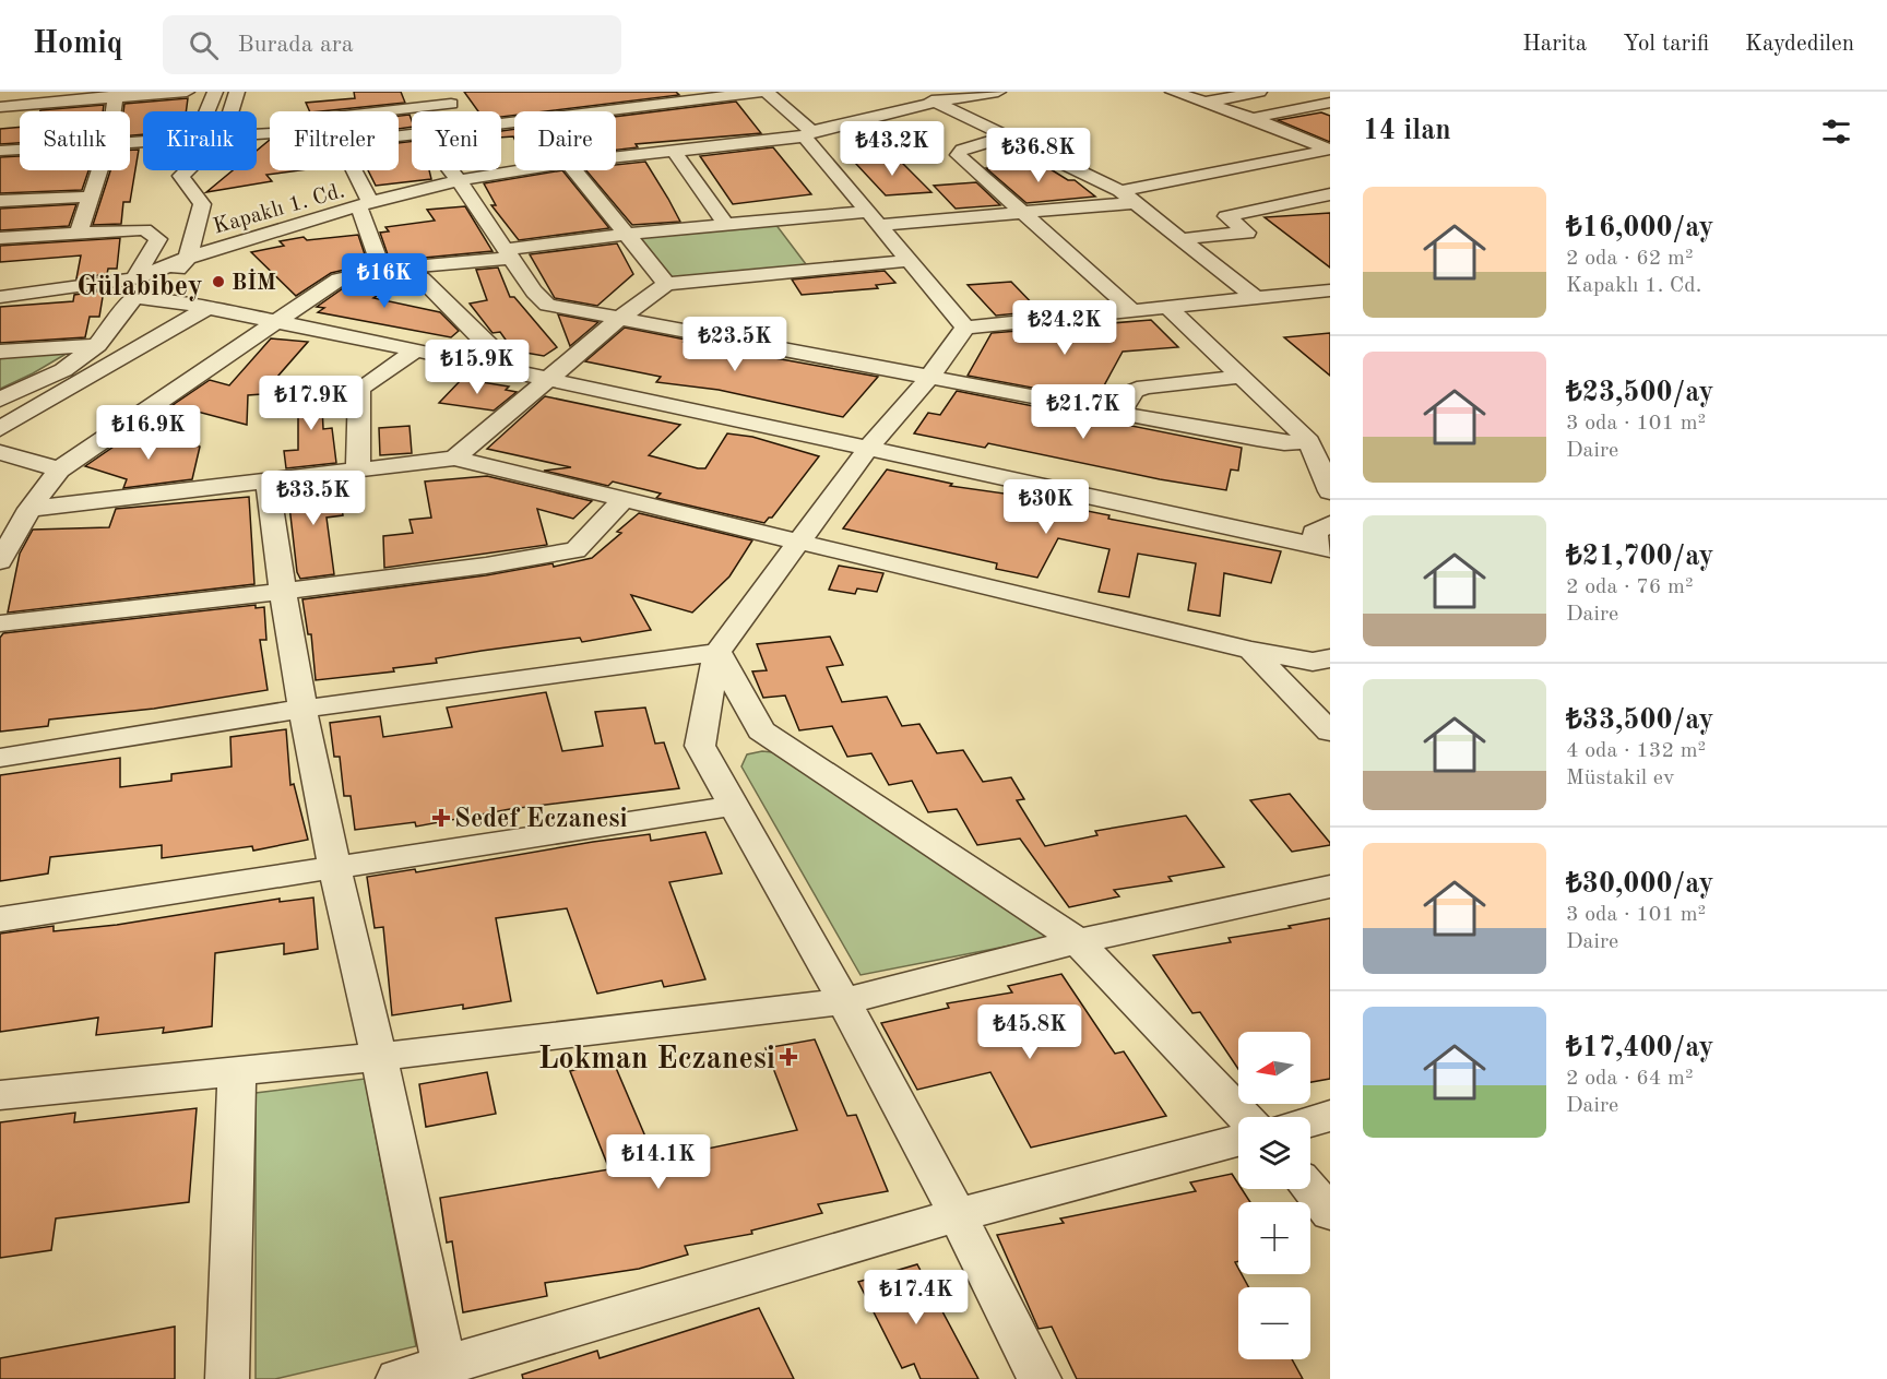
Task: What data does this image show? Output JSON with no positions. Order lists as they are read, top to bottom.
{
  "streets": {
    "street": ["Kapaklı 1. Cd."]
  },
  "districts": ["Gülabibey"],
  "places": {
    "other": ["BİM"],
    "health": ["Sedef Eczanesi", "Lokman Eczanesi"]
  },
  "north": "left",
  "page": {
    "header": "Homiq",
    "search": "Burada ara",
    "nav": ["Harita", "Yol tarifi", "Kaydedilen"],
    "heading": "14 ilan",
    "chip": [
      "Satılık",
      "Kiralık",
      "Filtreler",
      "Yeni",
      "Daire"
    ],
    "price": [
      "₺43.2K",
      "₺36.8K",
      "₺16K",
      "₺24.2K",
      "₺23.5K",
      "₺15.9K",
      "₺17.9K",
      "₺21.7K",
      "₺16.9K",
      "₺33.5K",
      "₺30K",
      "₺45.8K",
      "₺14.1K",
      "₺17.4K"
    ],
    "list": [
      {
        "name": "₺16,000/ay",
        "note": "2 oda · 62 m² · Kapaklı 1. Cd."
      },
      {
        "name": "₺23,500/ay",
        "note": "3 oda · 101 m² · Daire"
      },
      {
        "name": "₺21,700/ay",
        "note": "2 oda · 76 m² · Daire"
      },
      {
        "name": "₺33,500/ay",
        "note": "4 oda · 132 m² · Müstakil ev"
      },
      {
        "name": "₺30,000/ay",
        "note": "3 oda · 101 m² · Daire"
      },
      {
        "name": "₺17,400/ay",
        "note": "2 oda · 64 m² · Daire"
      }
    ],
    "map_buttons": ["+", "−"]
  }
}
